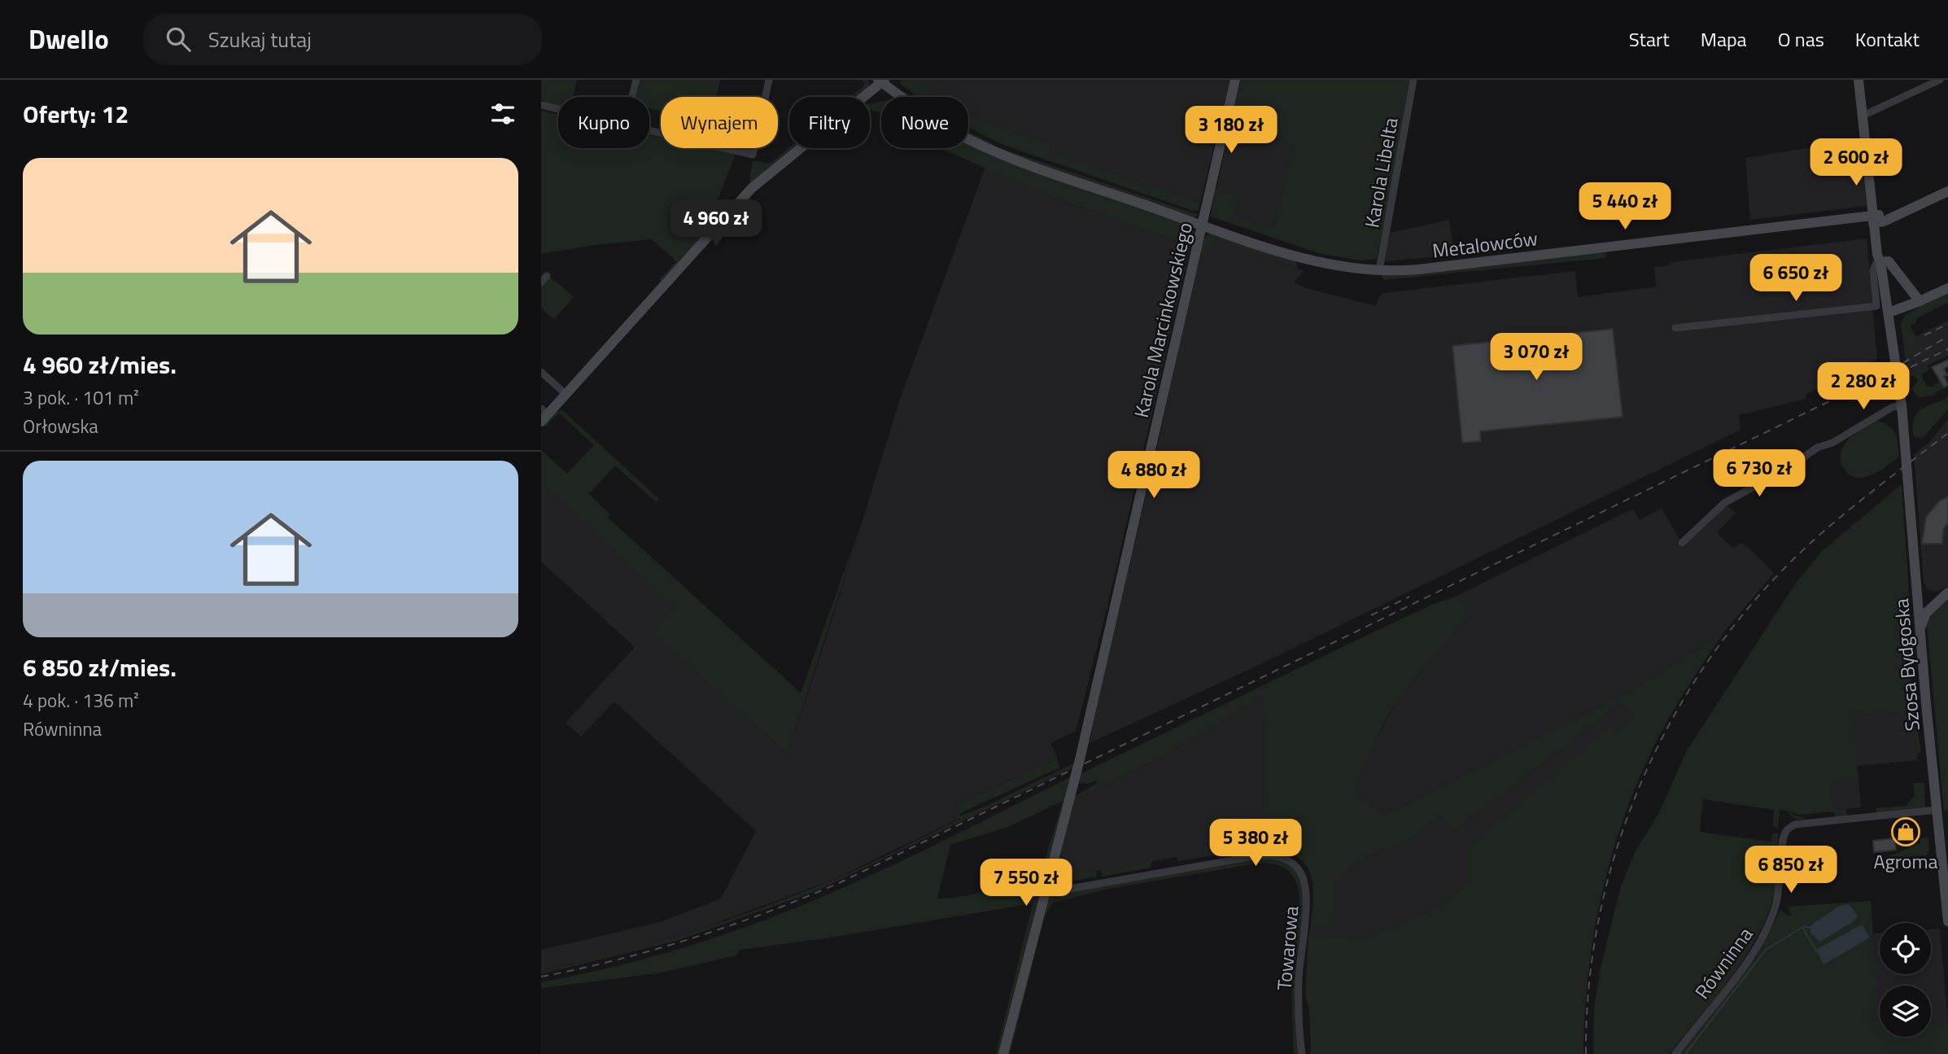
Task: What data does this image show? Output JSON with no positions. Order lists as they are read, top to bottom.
{
  "streets": {
    "street": [
      "Karola Libelta",
      "Metalowców",
      "Karola Marcinkowskiego",
      "Szosa Bydgoska",
      "Towarowa",
      "Równinna"
    ]
  },
  "crossings": [
    ["Karola Libelta", "Metalowców"],
    ["Metalowców", "Karola Marcinkowskiego"],
    ["Metalowców", "Szosa Bydgoska"],
    ["Karola Marcinkowskiego", "Towarowa"],
    ["Szosa Bydgoska", "Równinna"]
  ],
  "places": {
    "shop": ["Agroma"]
  },
  "page": {
    "header": "Dwello",
    "search": "Szukaj tutaj",
    "nav": [
      "Start",
      "Mapa",
      "O nas",
      "Kontakt"
    ],
    "heading": "Oferty: 12",
    "chip": [
      "Kupno",
      "Wynajem",
      "Filtry",
      "Nowe"
    ],
    "price": [
      "3 180 zł",
      "2 600 zł",
      "5 440 zł",
      "4 960 zł",
      "6 650 zł",
      "3 070 zł",
      "2 280 zł",
      "6 730 zł",
      "4 880 zł",
      "5 380 zł",
      "6 850 zł",
      "7 550 zł"
    ],
    "list": [
      {
        "name": "4 960 zł/mies.",
        "note": "3 pok. · 101 m² · Orłowska"
      },
      {
        "name": "6 850 zł/mies.",
        "note": "4 pok. · 136 m² · Równinna"
      }
    ]
  }
}
